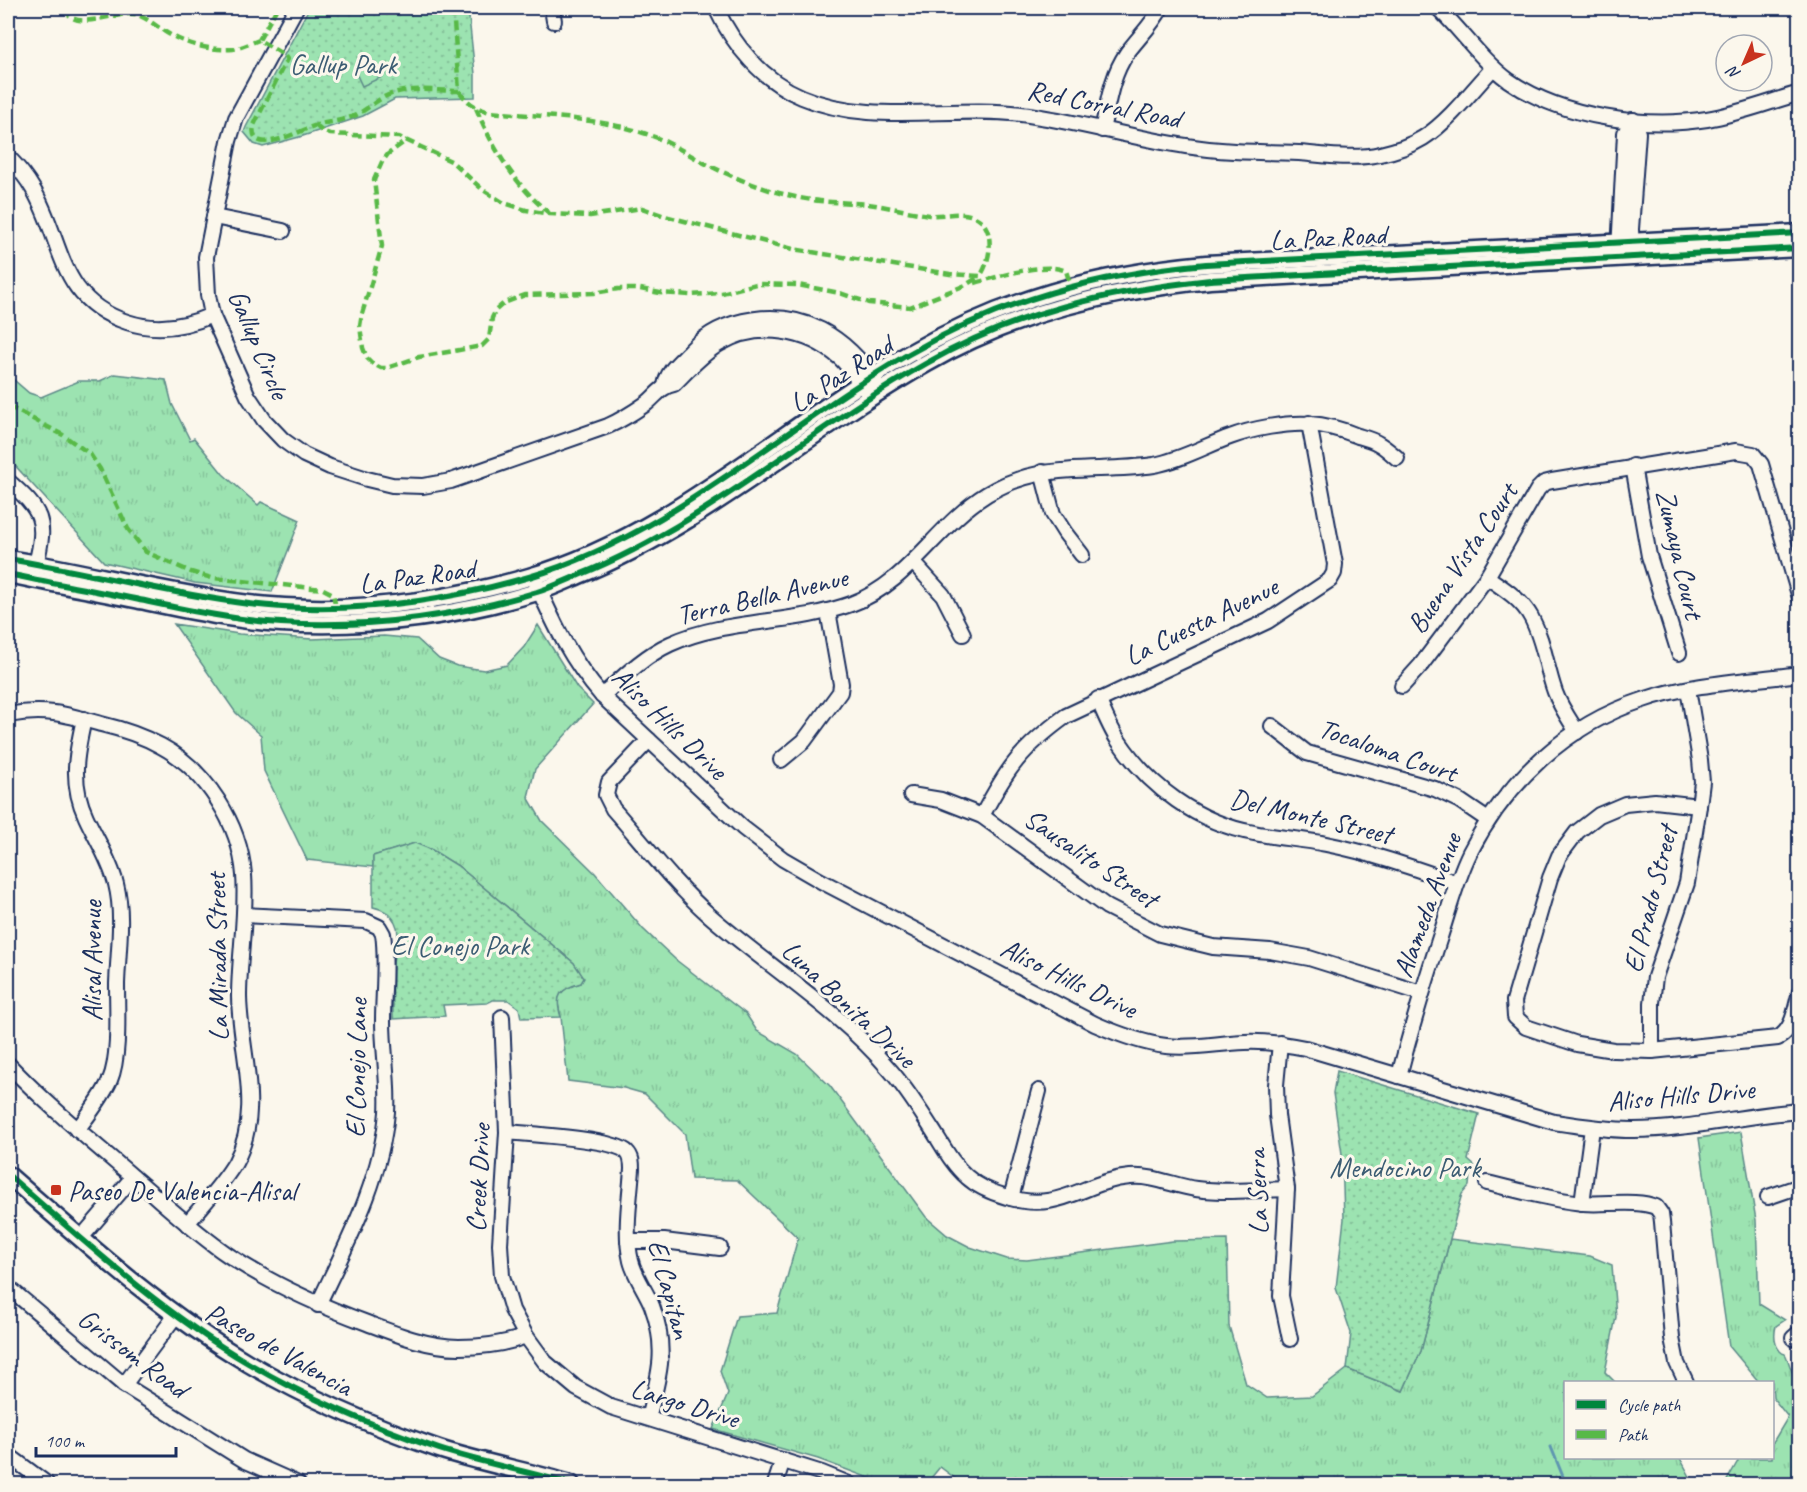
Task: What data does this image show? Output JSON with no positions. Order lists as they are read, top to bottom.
{
  "streets": {
    "main road": ["La Paz Road", "Paseo de Valencia"],
    "street": [
      "Red Corral Road",
      "Gallup Circle",
      "Zumaya Court",
      "Buena Vista Court",
      "Terra Bella Avenue",
      "La Cuesta Avenue",
      "Aliso Hills Drive",
      "Tocaloma Court",
      "Del Monte Street",
      "Sausalito Street",
      "El Prado Street",
      "Alameda Avenue",
      "La Mirada Street",
      "Alisal Avenue",
      "Luna Bonita Drive",
      "El Conejo Lane",
      "Creek Drive",
      "La Serra",
      "El Capitan",
      "Grissom Road",
      "Largo Drive"
    ]
  },
  "crossings": [
    ["La Paz Road", "Gallup Circle"],
    ["La Paz Road", "Aliso Hills Drive"],
    ["Zumaya Court", "Buena Vista Court"],
    ["Terra Bella Avenue", "La Cuesta Avenue"],
    ["Terra Bella Avenue", "Aliso Hills Drive"],
    ["La Cuesta Avenue", "Del Monte Street"],
    ["La Cuesta Avenue", "Sausalito Street"],
    ["Aliso Hills Drive", "Alameda Avenue"],
    ["Aliso Hills Drive", "Luna Bonita Drive"],
    ["Aliso Hills Drive", "La Serra"],
    ["Tocaloma Court", "Alameda Avenue"],
    ["Del Monte Street", "Alameda Avenue"],
    ["Sausalito Street", "Alameda Avenue"],
    ["El Prado Street", "Alameda Avenue"],
    ["La Mirada Street", "Alisal Avenue"],
    ["La Mirada Street", "El Conejo Lane"],
    ["Luna Bonita Drive", "La Serra"],
    ["Creek Drive", "El Capitan"],
    ["Creek Drive", "Largo Drive"],
    ["El Capitan", "Largo Drive"]
  ],
  "parks": ["Gallup Park", "El Conejo Park", "Mendocino Park"],
  "places": {
    "transit": ["Paseo De Valencia-Alisal"]
  },
  "legend": ["Cycle path", "Path"],
  "scale_bar": "100 m",
  "north": "bottom left"
}
